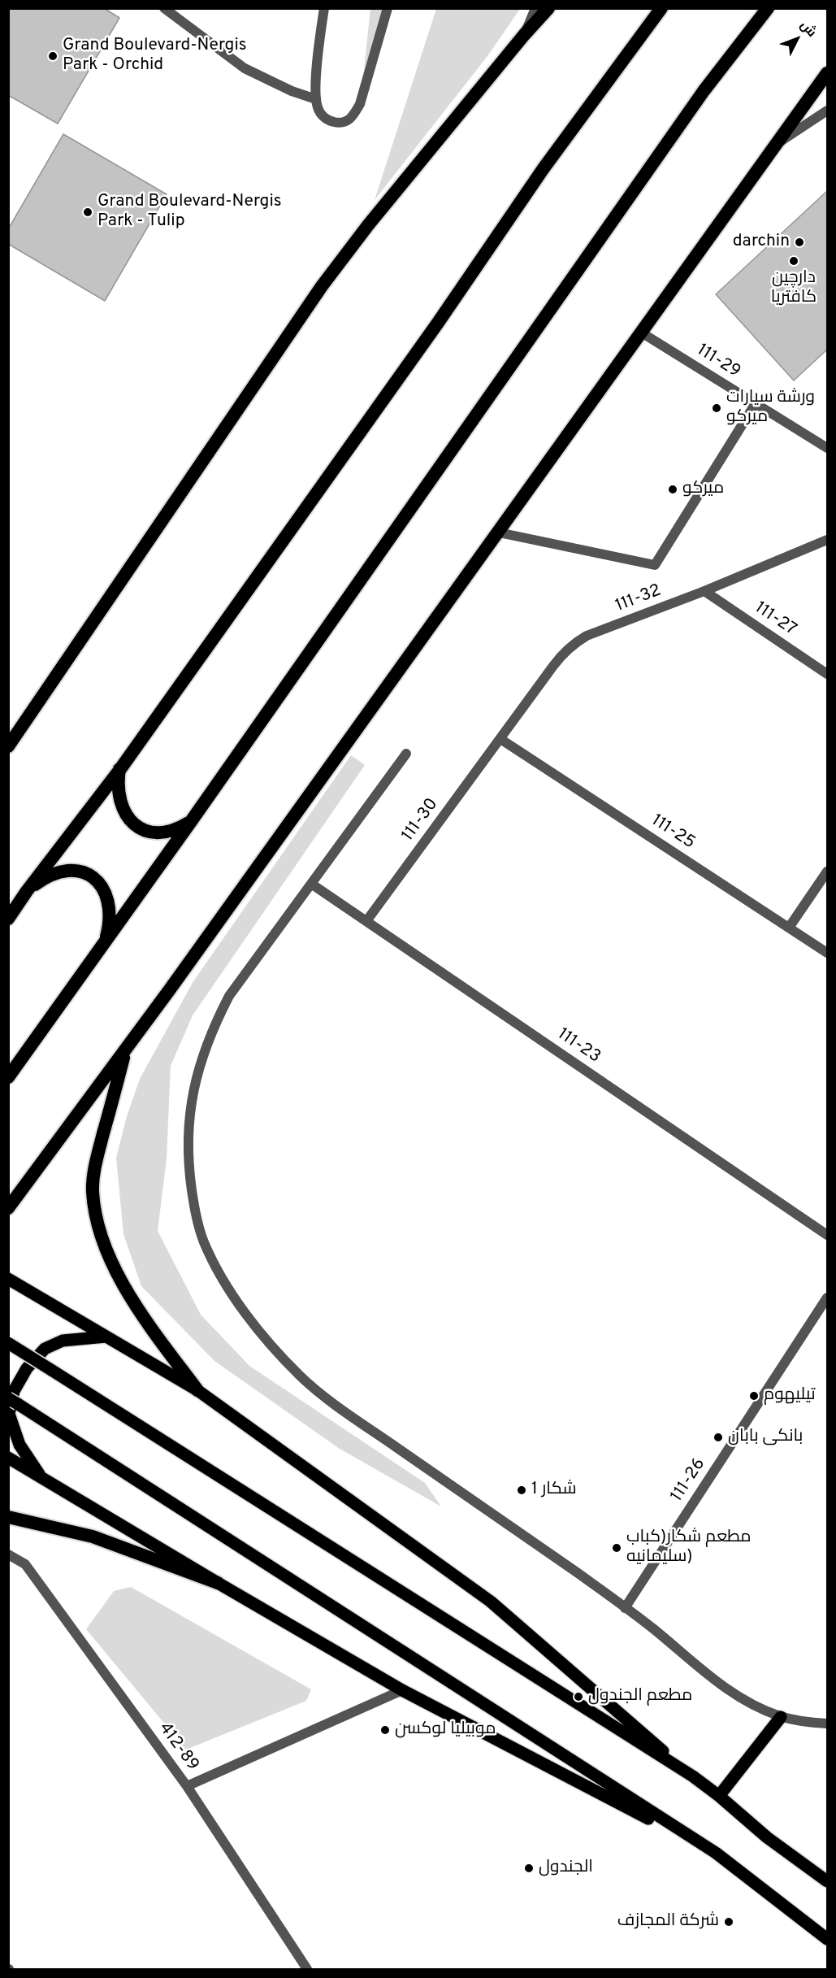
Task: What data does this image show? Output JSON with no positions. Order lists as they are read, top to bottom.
{
  "streets": {
    "street": [
      "111-29",
      "111-32",
      "111-27",
      "111-30",
      "111-25",
      "111-23",
      "111-26",
      "412-89"
    ]
  },
  "crossings": [
    ["111-32", "111-27"],
    ["111-32", "111-30"],
    ["111-32", "111-25"],
    ["111-30", "111-25"],
    ["111-30", "111-23"]
  ],
  "places": [
    "Grand Boulevard-Nergis Park - Orchid",
    "Grand Boulevard-Nergis Park - Tulip",
    "darchin",
    "دارچین کافتریا",
    "ورشة سیارات میرکو",
    "میرکو",
    "تيليهوم",
    "بانکی بابان",
    "شكار 1",
    "مطعم شكار(كباب سليمانيه)",
    "مطعم الجندول",
    "موبیلیا لوکسن",
    "الجندول",
    "شرکة المجازف"
  ],
  "north": "top right"
}
